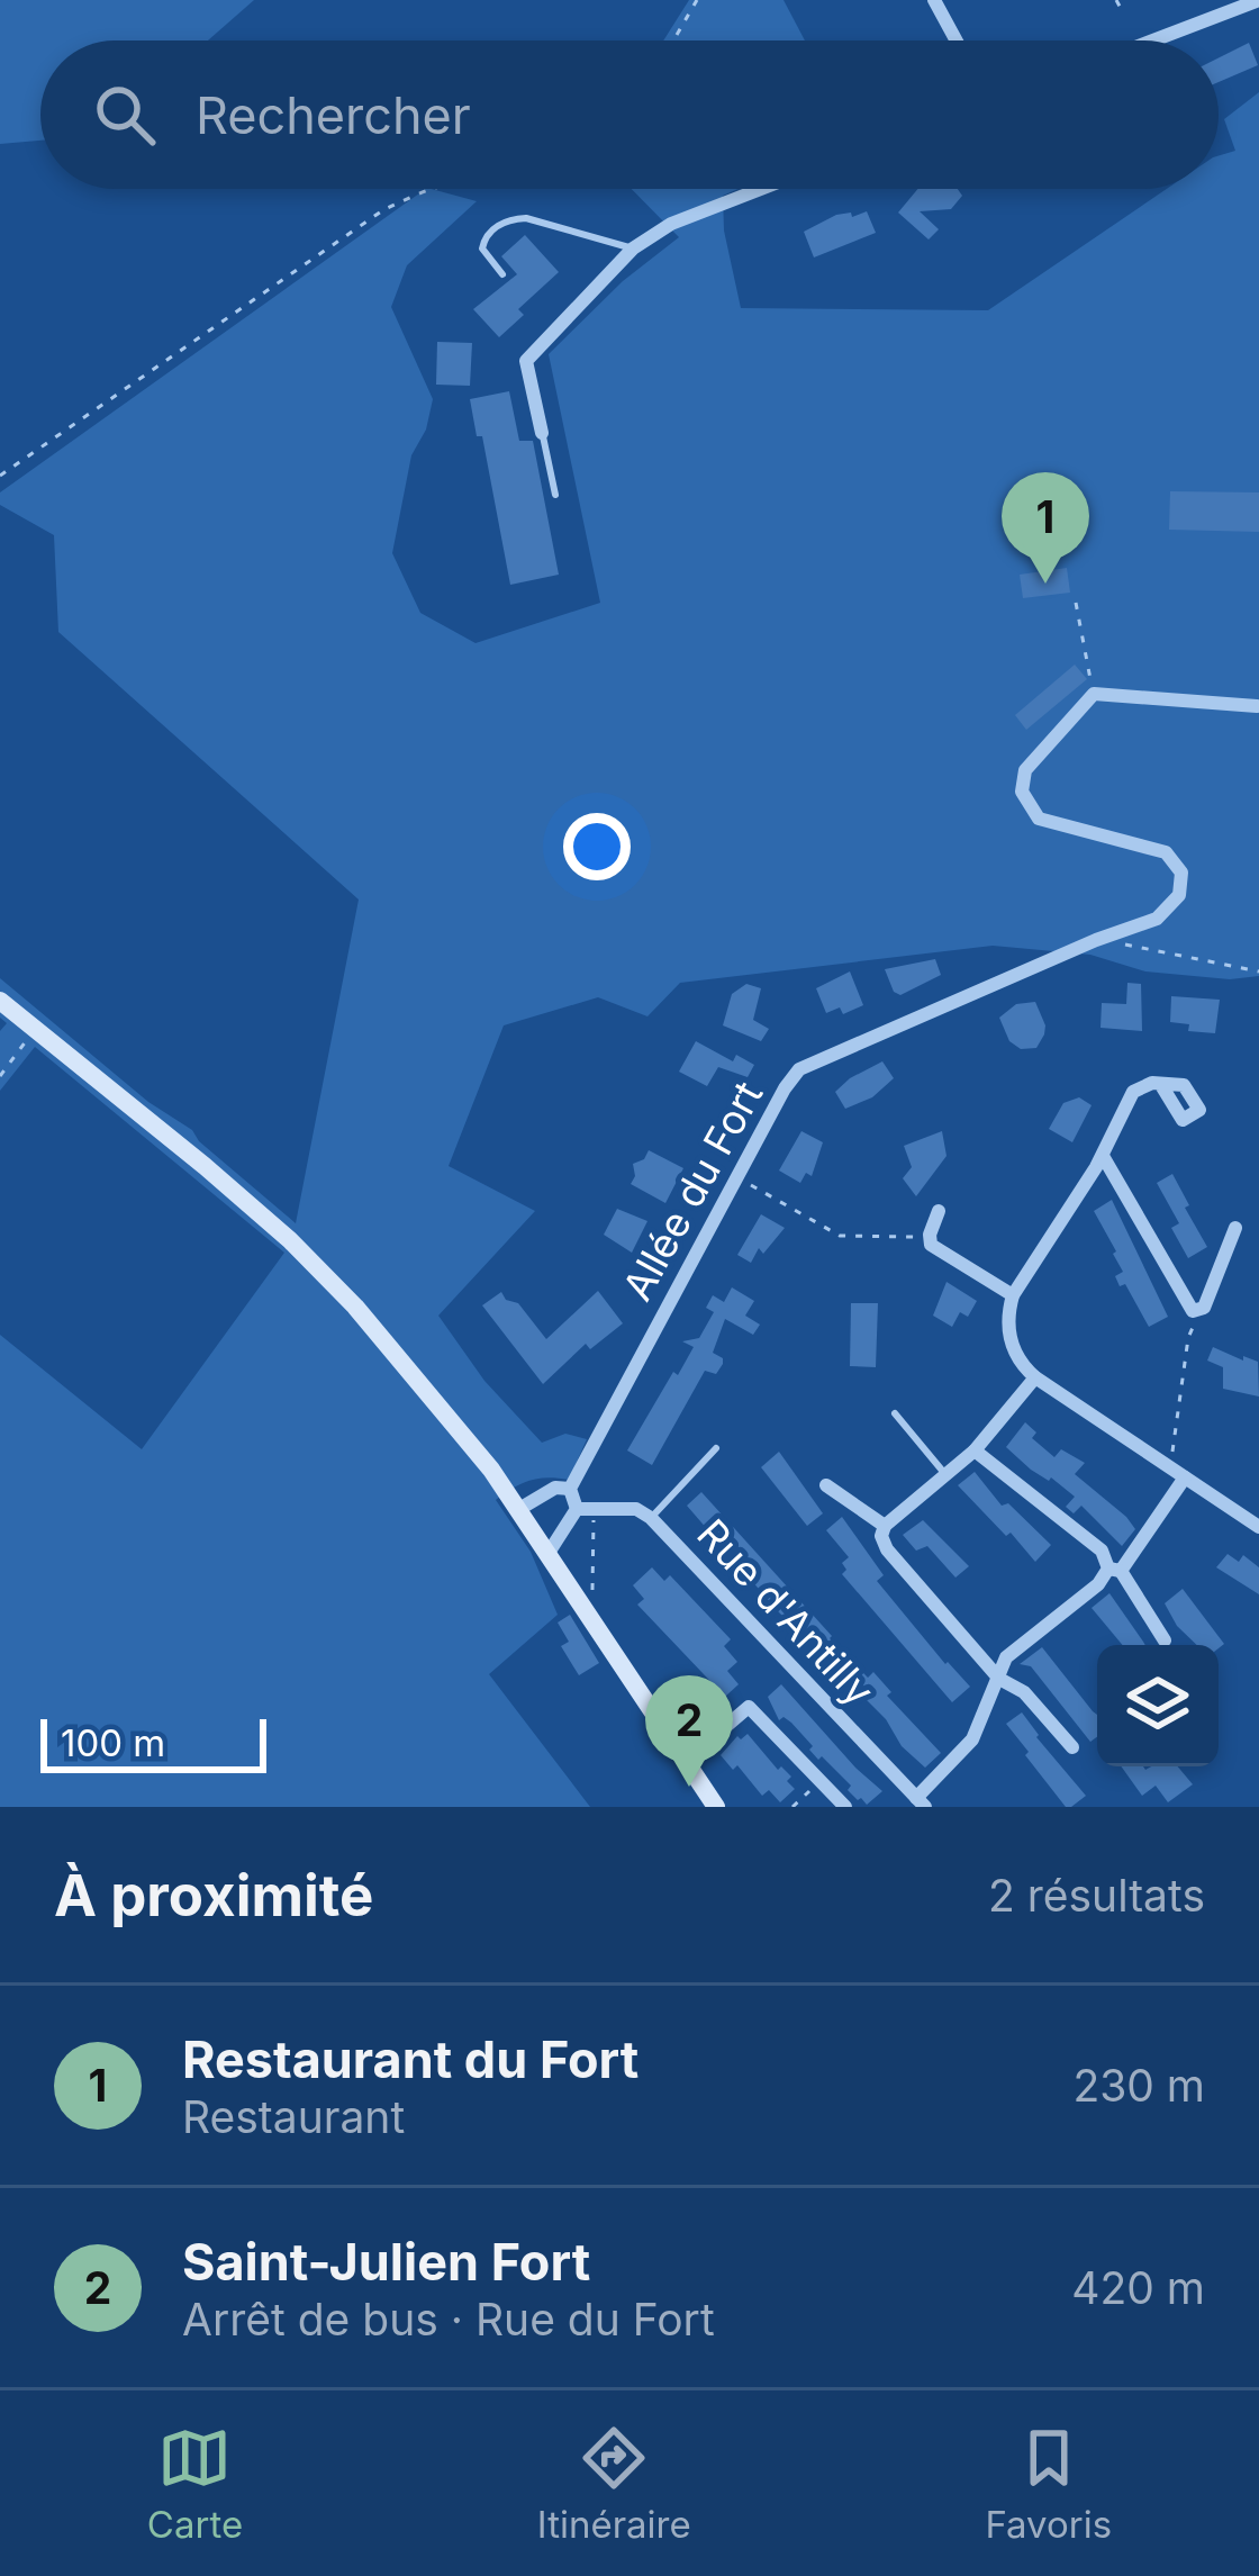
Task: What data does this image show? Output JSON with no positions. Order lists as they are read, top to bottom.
{
  "streets": {
    "street": ["Allée du Fort", "Rue d'Antilly"]
  },
  "scale_bar": "100 m",
  "page": {
    "search": "Rechercher",
    "pins": ["1", "2"],
    "scale": "100 m",
    "heading": ["À proximité", "2 résultats"],
    "list": [
      {
        "mark": "1",
        "name": "Restaurant du Fort",
        "note": "Restaurant",
        "value": "230 m"
      },
      {
        "mark": "2",
        "name": "Saint-Julien Fort",
        "note": "Arrêt de bus · Rue du Fort",
        "value": "420 m"
      }
    ],
    "nav": ["Carte", "Itinéraire", "Favoris"]
  }
}
